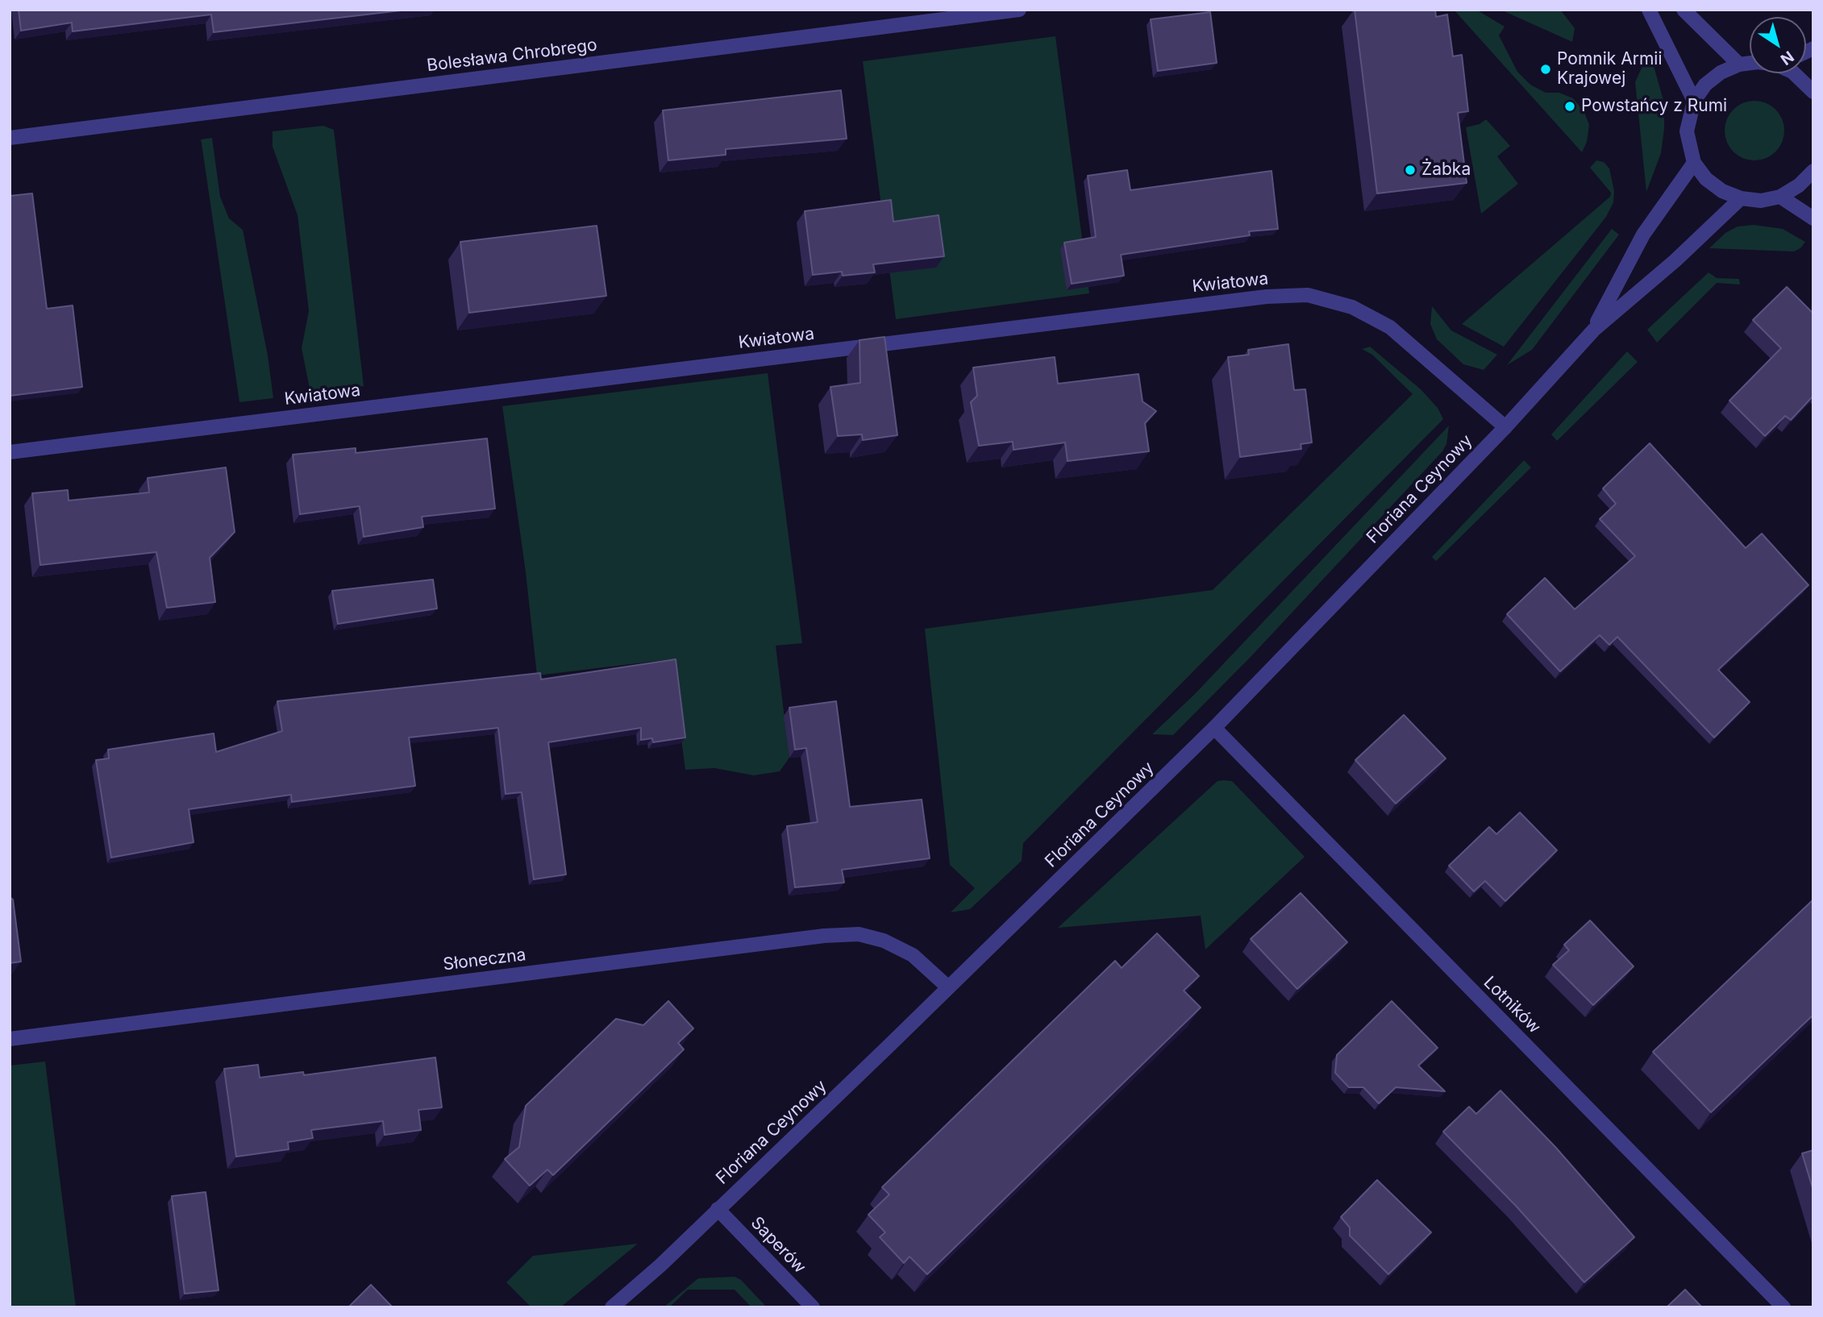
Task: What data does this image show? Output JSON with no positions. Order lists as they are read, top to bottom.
{
  "streets": {
    "street": [
      "Bolesława Chrobrego",
      "Kwiatowa",
      "Floriana Ceynowy",
      "Słoneczna",
      "Lotników",
      "Saperów"
    ]
  },
  "crossings": [
    ["Kwiatowa", "Floriana Ceynowy"],
    ["Floriana Ceynowy", "Słoneczna"],
    ["Floriana Ceynowy", "Lotników"],
    ["Floriana Ceynowy", "Saperów"]
  ],
  "places": ["Pomnik Armii Krajowej", "Powstańcy z Rumi", "Żabka"],
  "north": "bottom right"
}
